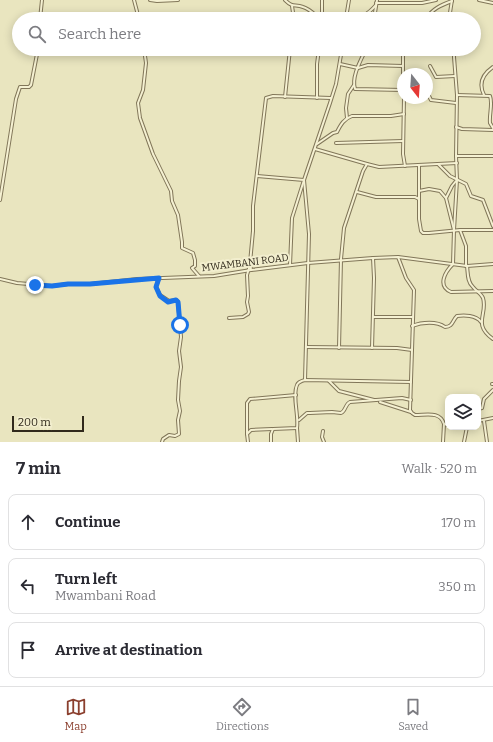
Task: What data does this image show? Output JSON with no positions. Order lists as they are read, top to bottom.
{
  "streets": {
    "street": ["MWAMBANI ROAD"]
  },
  "scale_bar": "200 m",
  "north": "bottom",
  "page": {
    "search": "Search here",
    "scale": "200 m",
    "heading": ["7 min", "Walk · 520 m"],
    "list": [
      ["Continue", "170 m"],
      ["Turn left", "Mwambani Road", "350 m"],
      "Arrive at destination"
    ],
    "nav": ["Map", "Directions", "Saved"]
  }
}
